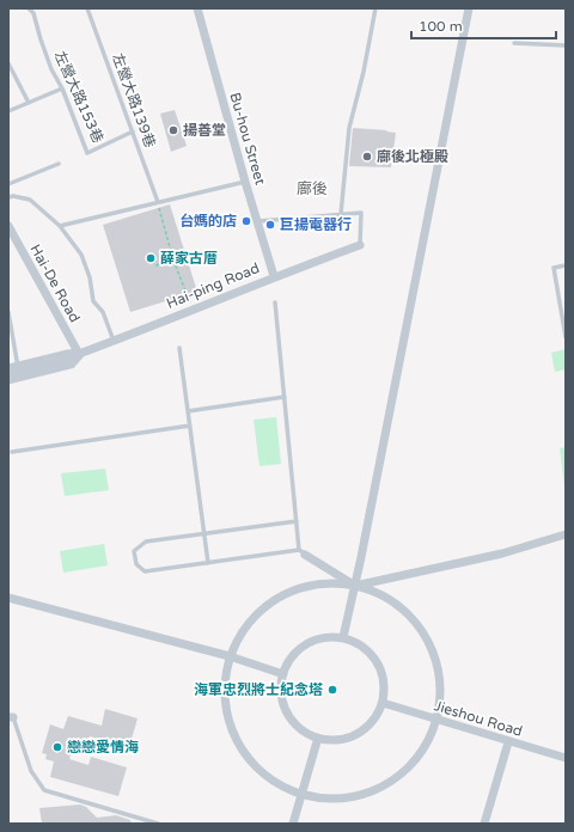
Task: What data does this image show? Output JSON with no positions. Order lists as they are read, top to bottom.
{
  "streets": {
    "street": [
      "Bu-hou Street",
      "Hai-De Road",
      "Hai-ping Road",
      "Jieshou Road"
    ],
    "lane": ["左營大路153巷", "左營大路139巷"]
  },
  "crossings": [
    ["左營大路153巷", "左營大路139巷"],
    ["Bu-hou Street", "Hai-ping Road"],
    ["Hai-De Road", "Hai-ping Road"]
  ],
  "districts": ["廍後"],
  "places": [
    "揚善堂",
    "廍後北極殿",
    "台媽的店",
    "巨揚電器行",
    "薛家古厝",
    "海軍忠烈將士紀念塔",
    "戀戀愛情海"
  ],
  "scale_bar": "100 m"
}
